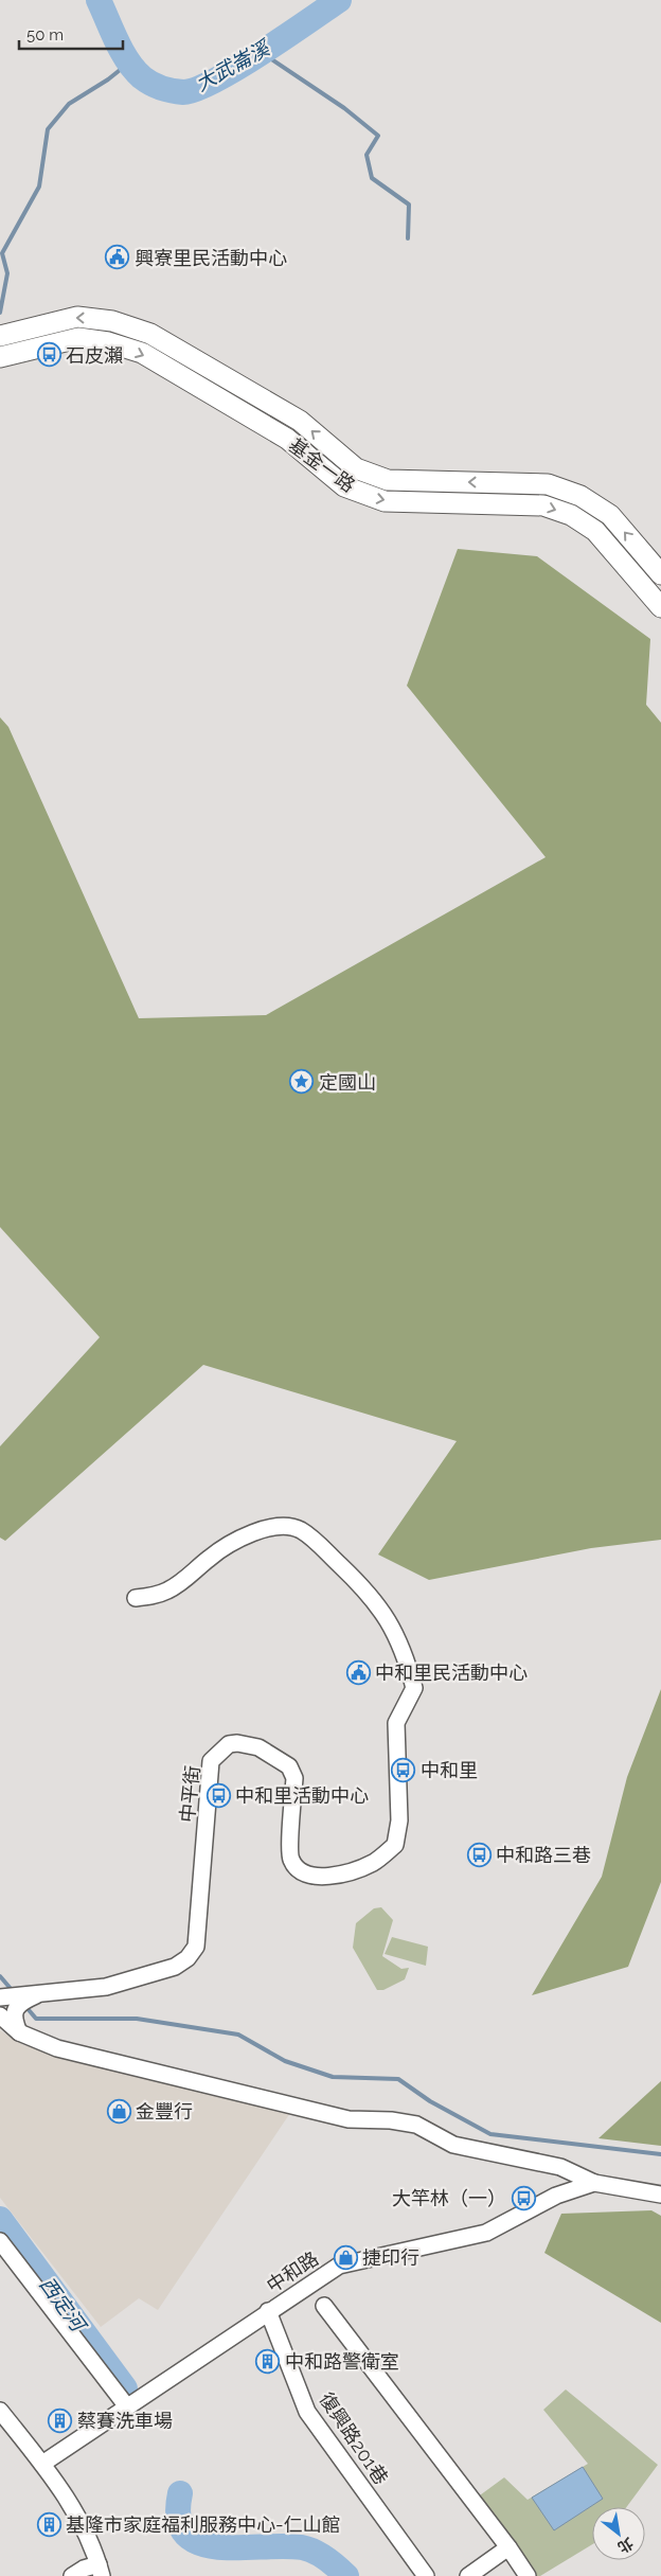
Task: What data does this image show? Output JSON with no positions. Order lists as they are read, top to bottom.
{
  "streets": {
    "main road": ["基金一路"],
    "street": ["中平街", "中和路", "復興路201巷"]
  },
  "crossings": [
    ["中平街", "中和路"],
    ["中和路", "復興路201巷"]
  ],
  "water": ["大武崙溪", "西定河"],
  "places": {
    "public building": ["興寮里民活動中心", "中和里民活動中心"],
    "bus stop": [
      "石皮瀨",
      "中和里",
      "中和里活動中心",
      "中和路三巷",
      "大竿林（一）"
    ],
    "place": ["定國山"],
    "shop": ["金豐行", "捷印行"],
    "building": ["中和路警衛室", "蔡賽洗車場", "基隆市家庭福利服務中心-仁山館"]
  },
  "scale_bar": "50 m",
  "north": "bottom right"
}
